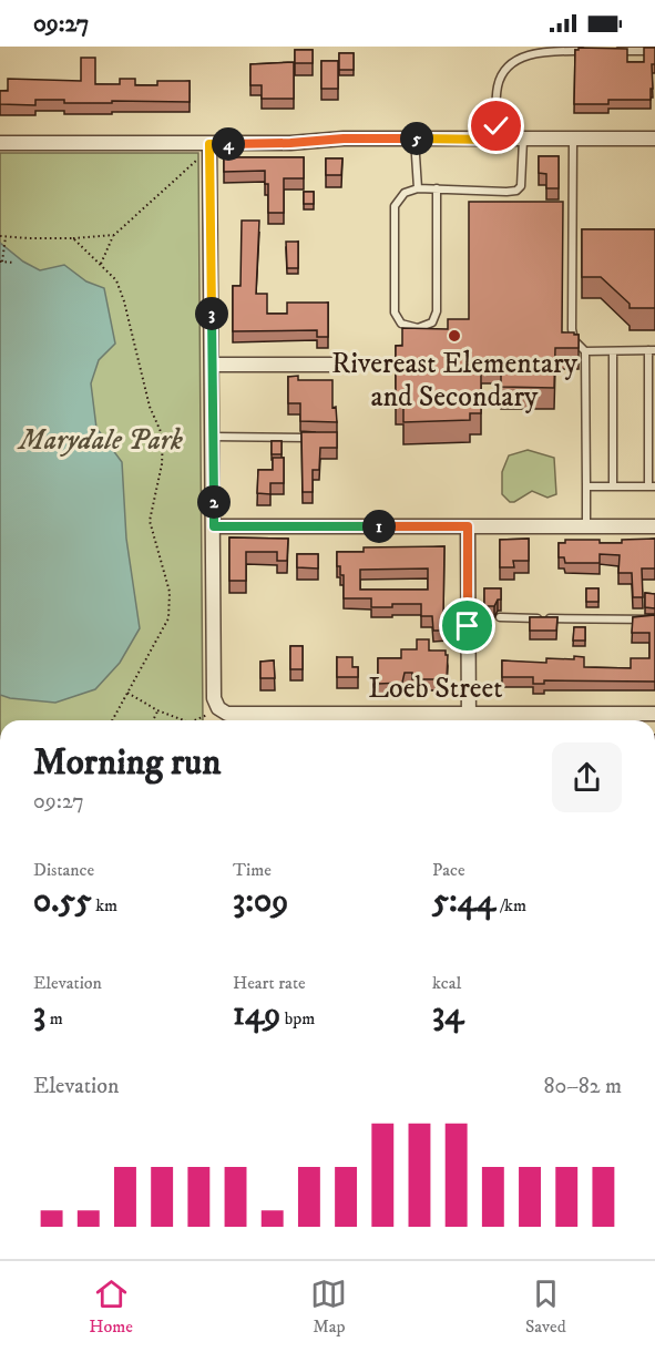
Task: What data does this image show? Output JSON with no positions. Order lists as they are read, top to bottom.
{
  "streets": {
    "street": ["Loeb Street"]
  },
  "parks": ["Marydale Park"],
  "places": ["Rivereast Elementary and Secondary"],
  "page": {
    "status": "09:27",
    "pins": [
      "5",
      "4",
      "3",
      "2",
      "1"
    ],
    "heading": ["Morning run", "09:27"],
    "stats": [
      ["Distance", "0.55 km"],
      ["Time", "3:09"],
      ["Pace", "5:44 /km"],
      ["Elevation", "3 m"],
      ["Heart rate", "149 bpm"],
      ["kcal", "34"]
    ],
    "chart": ["Elevation", "80–82 m"],
    "tabs": ["Home", "Map", "Saved"]
  }
}
